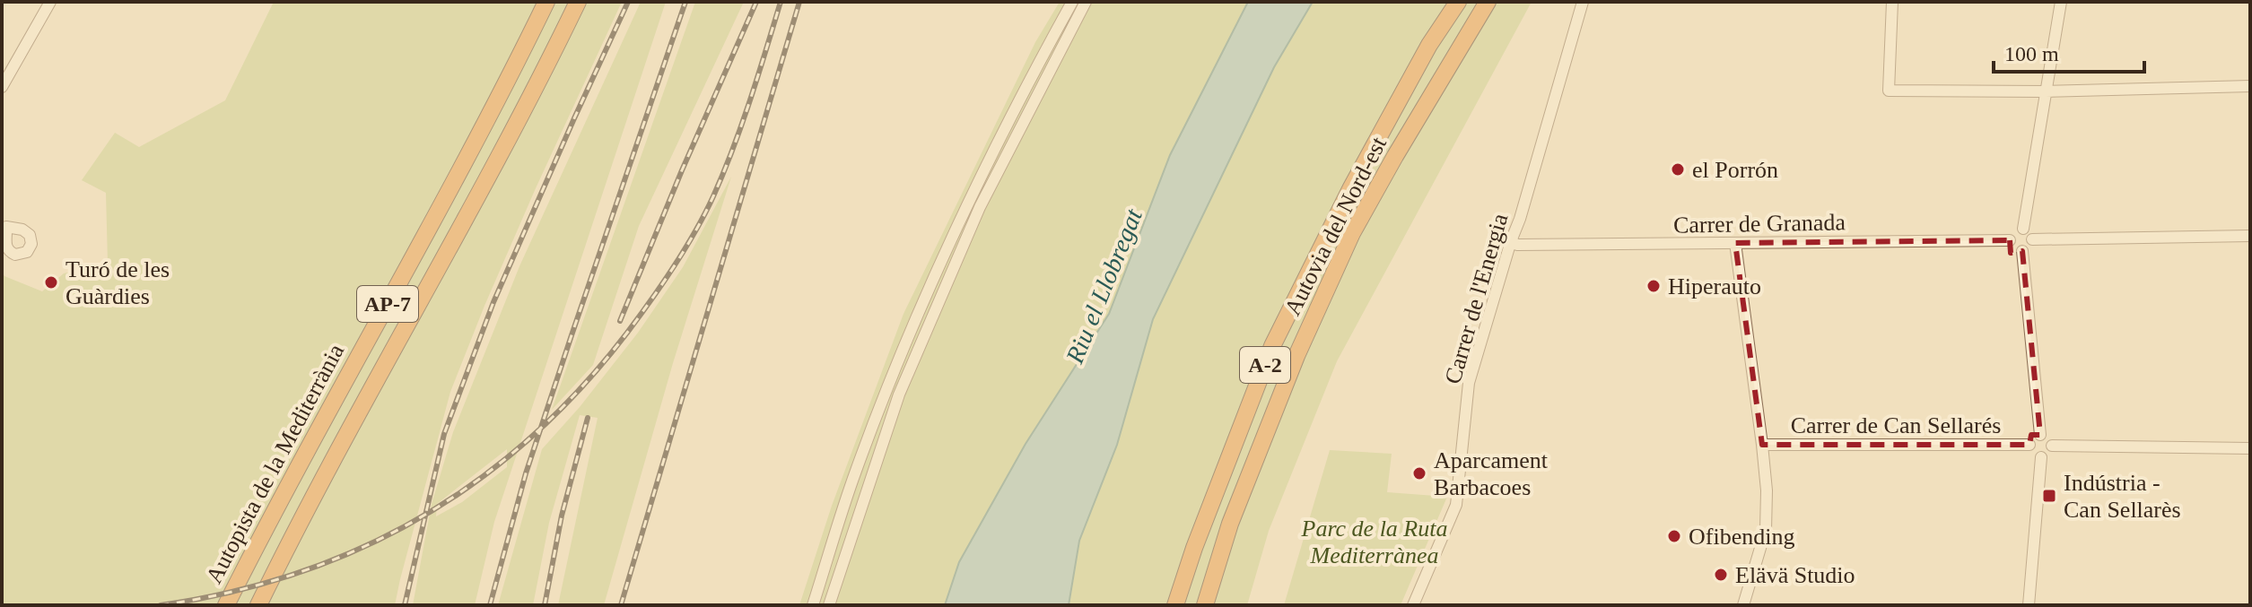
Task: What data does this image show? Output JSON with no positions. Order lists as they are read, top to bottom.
{
  "streets": {
    "highway": [
      "Autovia del Nord-est",
      "AP-7",
      "A-2",
      "Autopista de la Mediterrània"
    ],
    "street": ["Carrer de Granada", "Carrer de l'Energia", "Carrer de Can Sellarés"]
  },
  "crossings": [
    ["Carrer de Granada", "Carrer de l'Energia"]
  ],
  "water": ["Riu el Llobregat"],
  "parks": ["Parc de la Ruta Mediterrànea"],
  "places": {
    "other": [
      "el Porrón",
      "Turó de les Guàrdies",
      "Hiperauto",
      "Aparcament Barbacoes",
      "Ofibending",
      "Elävä Studio"
    ],
    "transit": ["Indústria - Can Sellarès"]
  },
  "scale_bar": "100 m"
}
